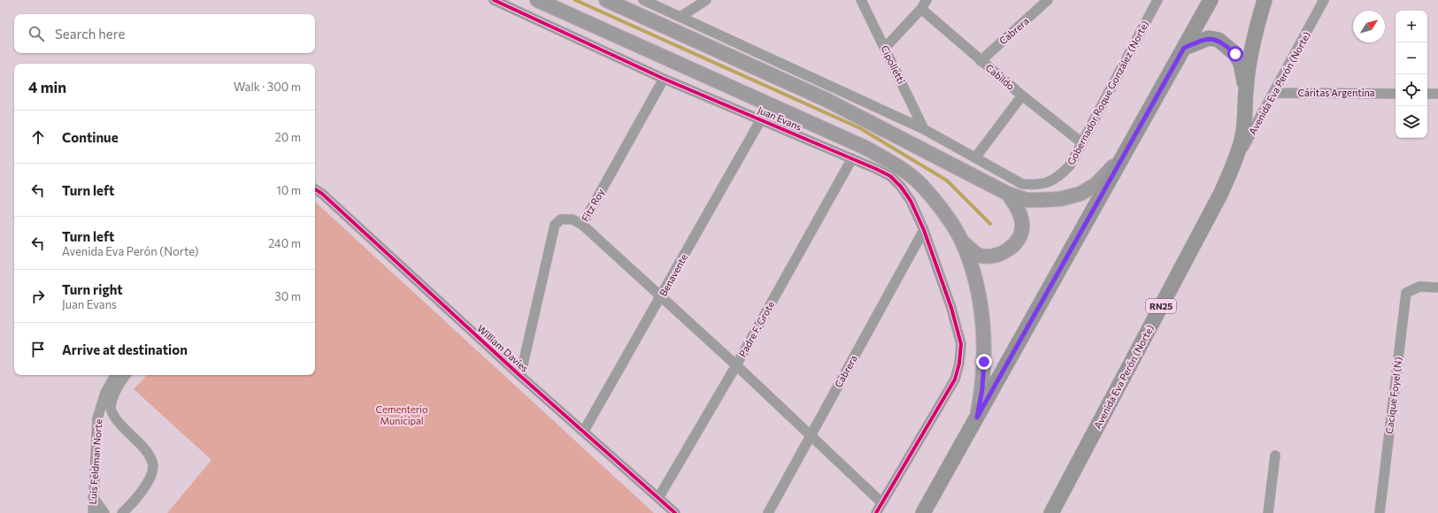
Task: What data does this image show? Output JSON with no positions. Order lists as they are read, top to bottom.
{
  "streets": {
    "main road": ["Avenida Eva Perón (Norte)", "RN25"],
    "street": [
      "Cabrera",
      "Cipolletti",
      "Cabildo",
      "Gobernador Roque González (Norte)",
      "Cáritas Argentina",
      "Juan Evans",
      "Fitz Roy",
      "Benavente",
      "Padre F. Grote",
      "William Davies",
      "Cacique Foyel (N)",
      "Luis Feldman Norte"
    ]
  },
  "crossings": [
    ["Cabrera", "Cabildo"],
    ["Cabrera", "Juan Evans"],
    ["Cabildo", "Gobernador Roque González (Norte)"],
    ["Avenida Eva Perón (Norte)", "Cáritas Argentina"],
    ["Juan Evans", "Fitz Roy"],
    ["Juan Evans", "Benavente"],
    ["Juan Evans", "Padre F. Grote"],
    ["Fitz Roy", "William Davies"],
    ["Benavente", "William Davies"],
    ["Padre F. Grote", "William Davies"]
  ],
  "parks": ["Cementerio Municipal"],
  "north": "top right",
  "page": {
    "map_buttons": ["+", "−"],
    "search": "Search here",
    "heading": ["4 min", "Walk · 300 m"],
    "list": [
      ["Continue", "20 m"],
      ["Turn left", "10 m"],
      ["Turn left", "Avenida Eva Perón (Norte)", "240 m"],
      ["Turn right", "Juan Evans", "30 m"],
      "Arrive at destination"
    ]
  }
}
